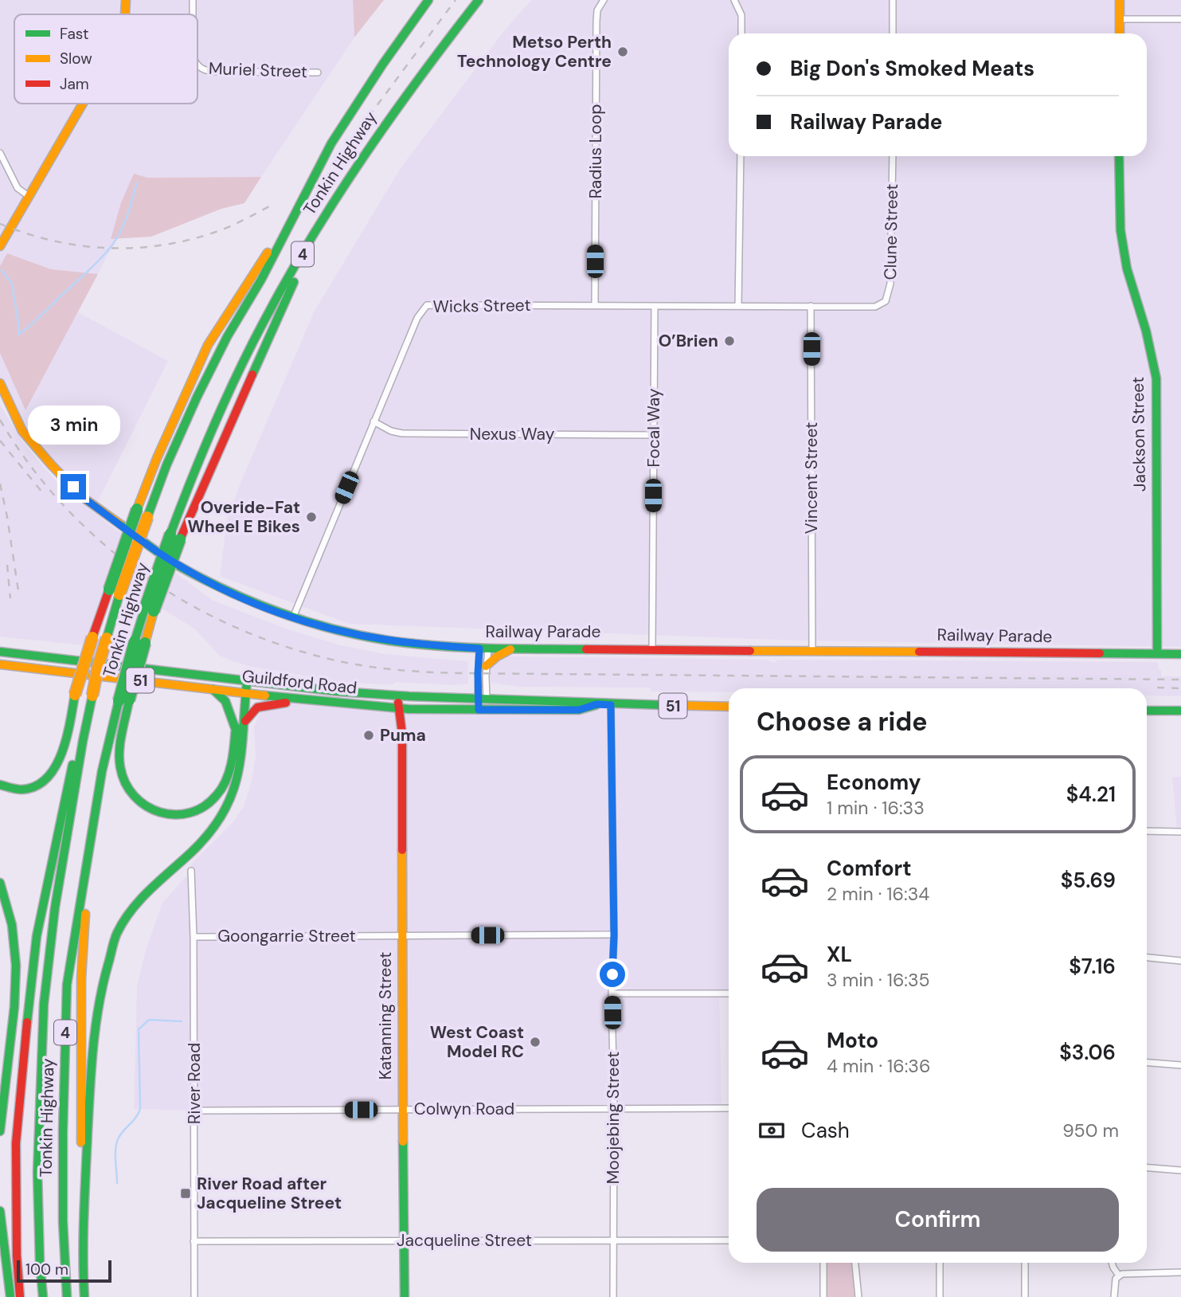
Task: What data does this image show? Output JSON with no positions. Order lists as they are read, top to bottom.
{
  "streets": {
    "main road": [
      "Tonkin Highway",
      "4",
      "Jackson Street",
      "Railway Parade",
      "51",
      "Guildford Road",
      "Katanning Street"
    ],
    "street": [
      "Muriel Street",
      "Radius Loop",
      "Clune Street",
      "Wicks Street",
      "Focal Way",
      "Nexus Way",
      "Vincent Street",
      "Goongarrie Street",
      "River Road",
      "Colwyn Road",
      "Moojebing Street",
      "Jacqueline Street"
    ]
  },
  "crossings": [
    ["Radius Loop", "Wicks Street"],
    ["Clune Street", "Wicks Street"],
    ["Wicks Street", "Focal Way"],
    ["Wicks Street", "Nexus Way"],
    ["Wicks Street", "Vincent Street"],
    ["Wicks Street", "Railway Parade"],
    ["Focal Way", "Nexus Way"],
    ["Focal Way", "Railway Parade"],
    ["Jackson Street", "Railway Parade"],
    ["Vincent Street", "Railway Parade"],
    ["Guildford Road", "Katanning Street"],
    ["Guildford Road", "Moojebing Street"],
    ["Goongarrie Street", "Katanning Street"],
    ["Goongarrie Street", "River Road"],
    ["Goongarrie Street", "Moojebing Street"],
    ["Katanning Street", "Colwyn Road"],
    ["Katanning Street", "Jacqueline Street"],
    ["River Road", "Colwyn Road"],
    ["River Road", "Jacqueline Street"],
    ["Colwyn Road", "Moojebing Street"],
    ["Moojebing Street", "Jacqueline Street"]
  ],
  "places": {
    "other": [
      "Metso Perth Technology Centre",
      "O’Brien",
      "Overide-Fat Wheel E Bikes",
      "Puma",
      "West Coast Model RC"
    ],
    "transit": ["River Road after Jacqueline Street"]
  },
  "legend": ["Fast", "Slow", "Jam"],
  "scale_bar": "100 m",
  "page": {
    "banner": ["Big Don's Smoked Meats", "Railway Parade"],
    "bubble": "3 min",
    "heading": "Choose a ride",
    "list": [
      {
        "name": "Economy",
        "note": "1 min · 16:33",
        "value": "$4.21"
      },
      {
        "name": "Comfort",
        "note": "2 min · 16:34",
        "value": "$5.69"
      },
      {
        "name": "XL",
        "note": "3 min · 16:35",
        "value": "$7.16"
      },
      {
        "name": "Moto",
        "note": "4 min · 16:36",
        "value": "$3.06"
      }
    ],
    "pay": ["Cash", "950 m"],
    "buttons": "Confirm",
    "scale": "100 m"
  }
}
